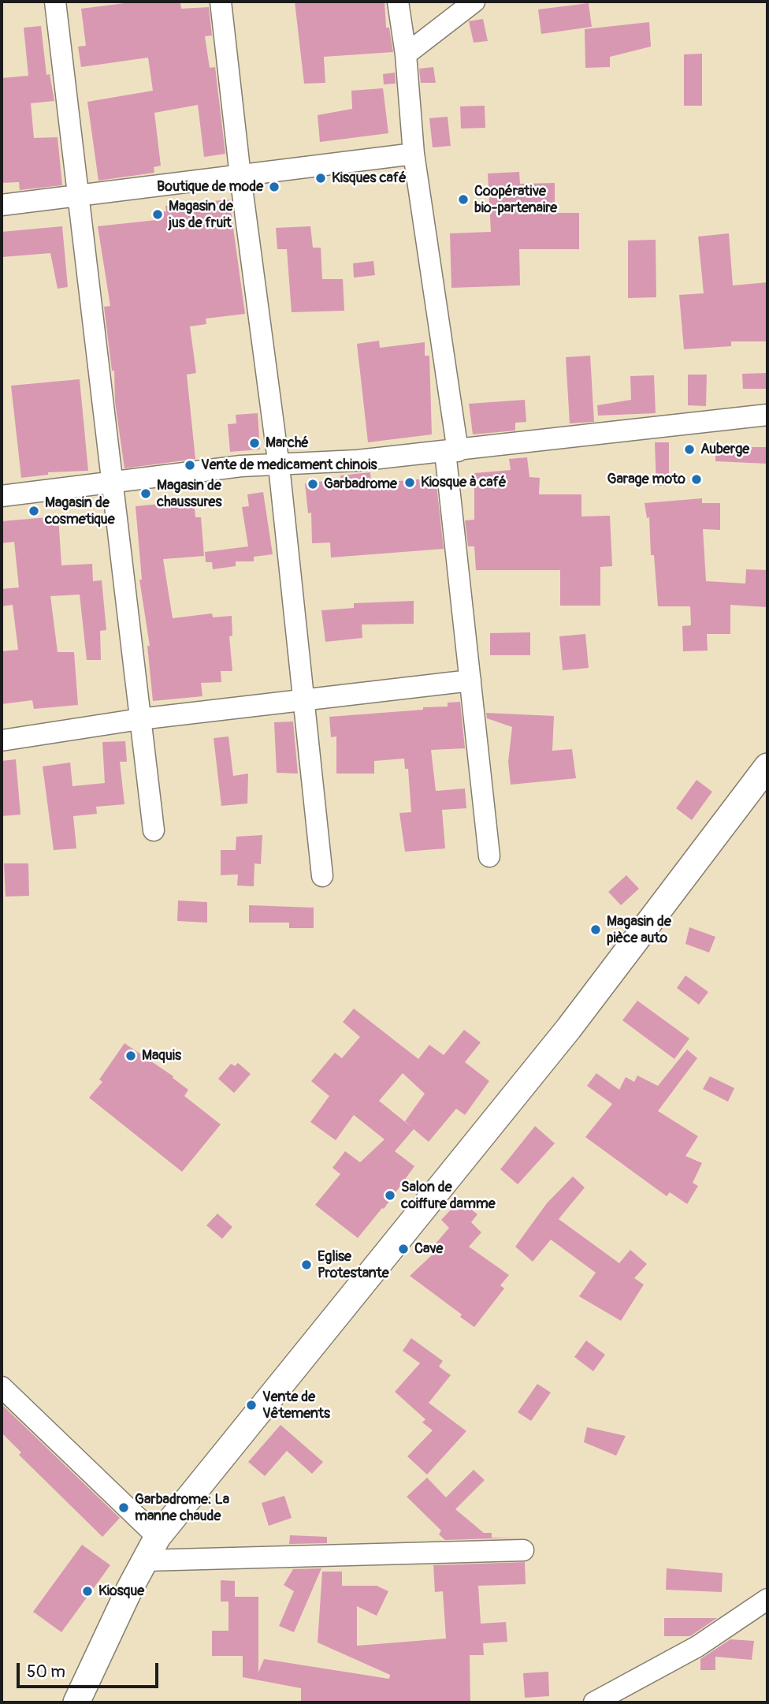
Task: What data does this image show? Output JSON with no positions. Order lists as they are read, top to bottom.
{
  "places": [
    "Kisques café",
    "Boutique de mode",
    "Coopérative bio-partenaire",
    "Magasin de jus de fruit",
    "Marché",
    "Auberge",
    "Vente de medicament chinois",
    "Garage moto",
    "Kiosque à café",
    "Garbadrome",
    "Magasin de chaussures",
    "Magasin de cosmetique",
    "Magasin de pièce auto",
    "Maquis",
    "Salon de coiffure damme",
    "Cave",
    "Eglise Protestante",
    "Vente de Vêtements",
    "Garbadrome: La manne chaude",
    "Kiosque"
  ],
  "scale_bar": "50 m"
}
